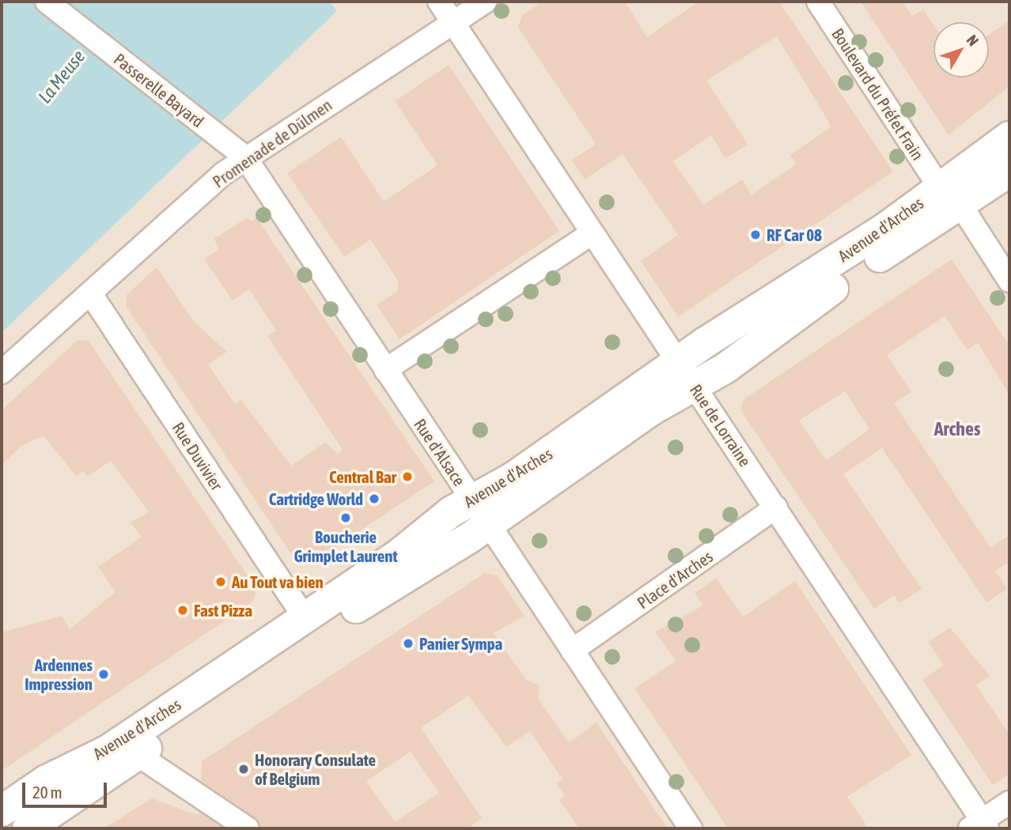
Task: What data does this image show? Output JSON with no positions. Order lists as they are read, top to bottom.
{
  "streets": {
    "main road": ["Avenue d'Arches"],
    "street": [
      "Passerelle Bayard",
      "Boulevard du Préfet Frain",
      "Promenade de Dülmen",
      "Rue de Lorraine",
      "Rue d'Alsace",
      "Rue Duvivier",
      "Place d'Arches"
    ]
  },
  "crossings": [
    ["Passerelle Bayard", "Promenade de Dülmen"],
    ["Passerelle Bayard", "Rue d'Alsace"],
    ["Boulevard du Préfet Frain", "Avenue d'Arches"],
    ["Promenade de Dülmen", "Rue de Lorraine"],
    ["Promenade de Dülmen", "Rue d'Alsace"],
    ["Promenade de Dülmen", "Rue Duvivier"],
    ["Avenue d'Arches", "Rue de Lorraine"],
    ["Avenue d'Arches", "Rue d'Alsace"],
    ["Avenue d'Arches", "Rue Duvivier"],
    ["Rue de Lorraine", "Place d'Arches"],
    ["Rue d'Alsace", "Place d'Arches"]
  ],
  "districts": ["Arches"],
  "water": ["La Meuse"],
  "places": [
    "RF Car 08",
    "Central Bar",
    "Cartridge World",
    "Boucherie Grimplet Laurent",
    "Au Tout va bien",
    "Fast Pizza",
    "Panier Sympa",
    "Ardennes Impression",
    "Honorary Consulate of Belgium"
  ],
  "scale_bar": "20 m",
  "north": "top right"
}
